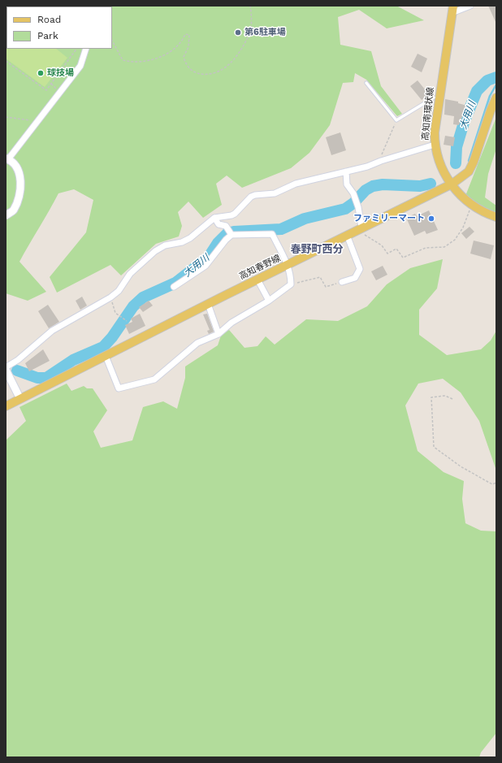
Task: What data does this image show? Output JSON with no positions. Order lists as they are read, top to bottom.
{
  "streets": {
    "main road": ["高知南環状線", "高知春野線"]
  },
  "crossings": [
    ["高知南環状線", "高知春野線"]
  ],
  "districts": ["春野町西分"],
  "water": ["大用川"],
  "places": ["第6駐車場", "球技場", "ファミリーマート"],
  "legend": ["Road", "Park"]
}
